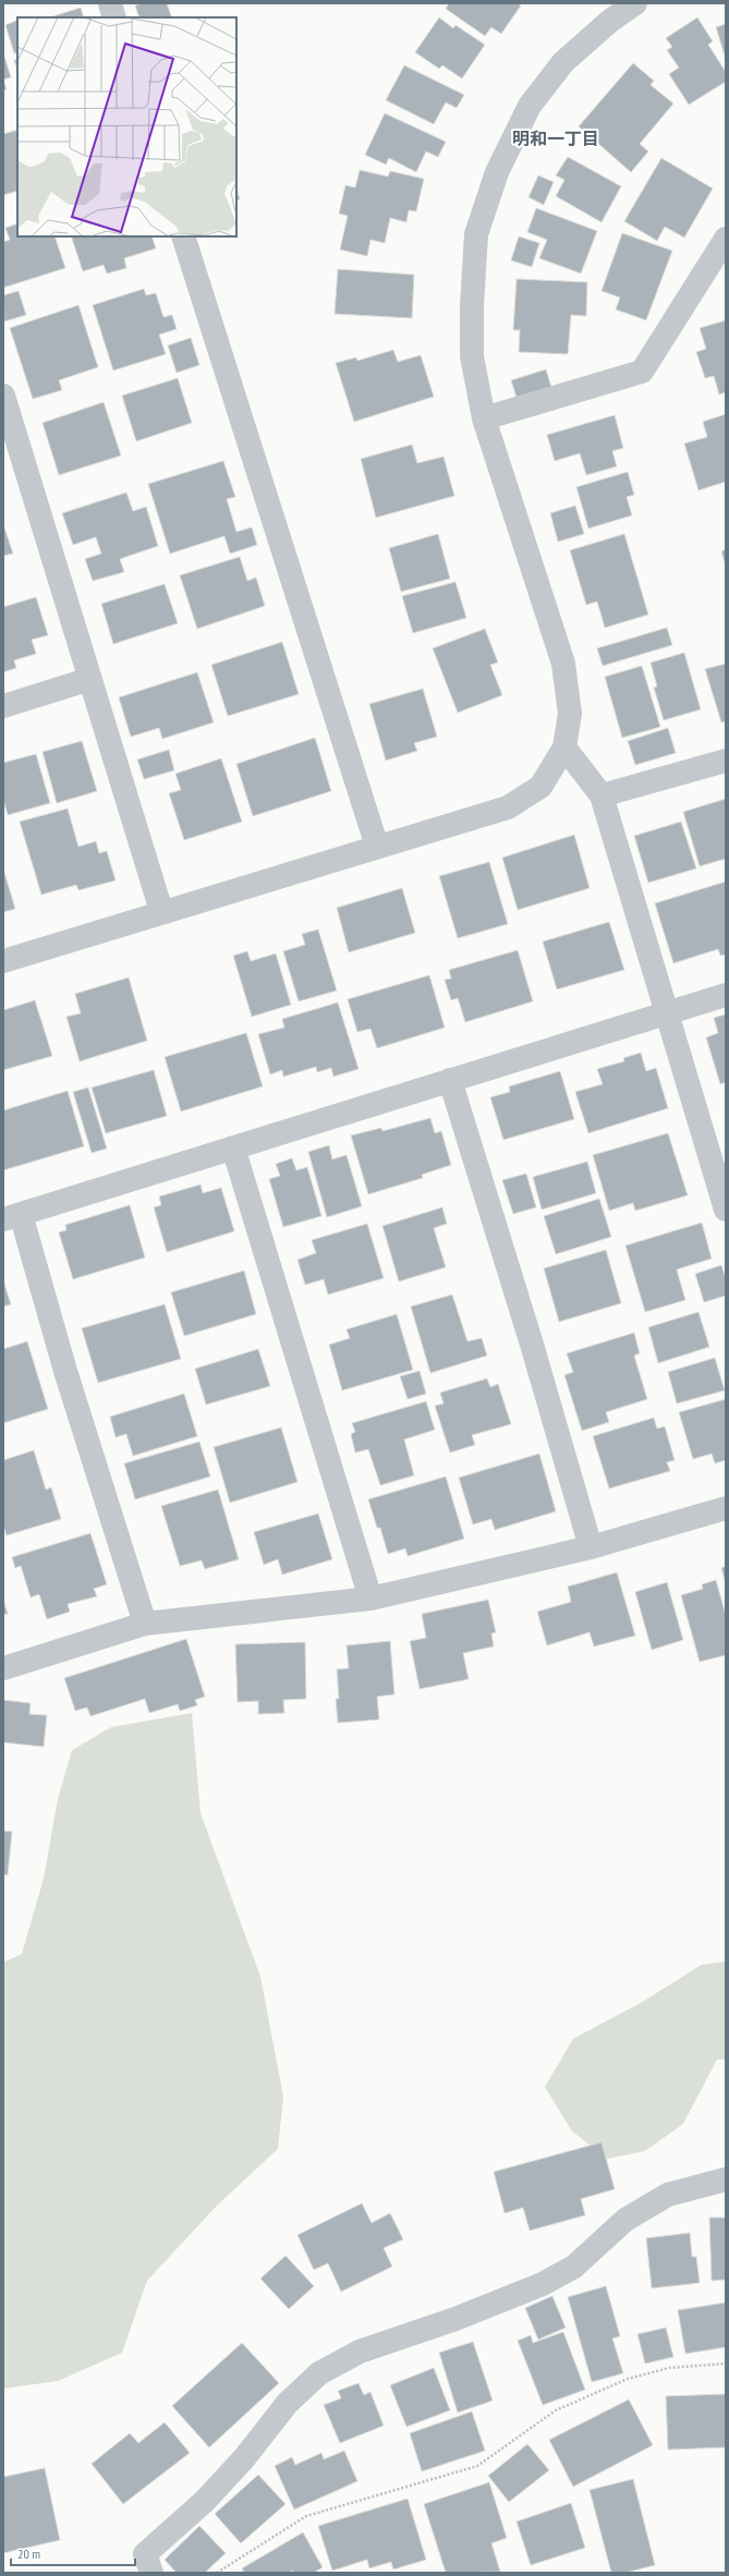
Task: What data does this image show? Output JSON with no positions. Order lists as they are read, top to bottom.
{
  "districts": ["明和一丁目"],
  "scale_bar": "20 m"
}
